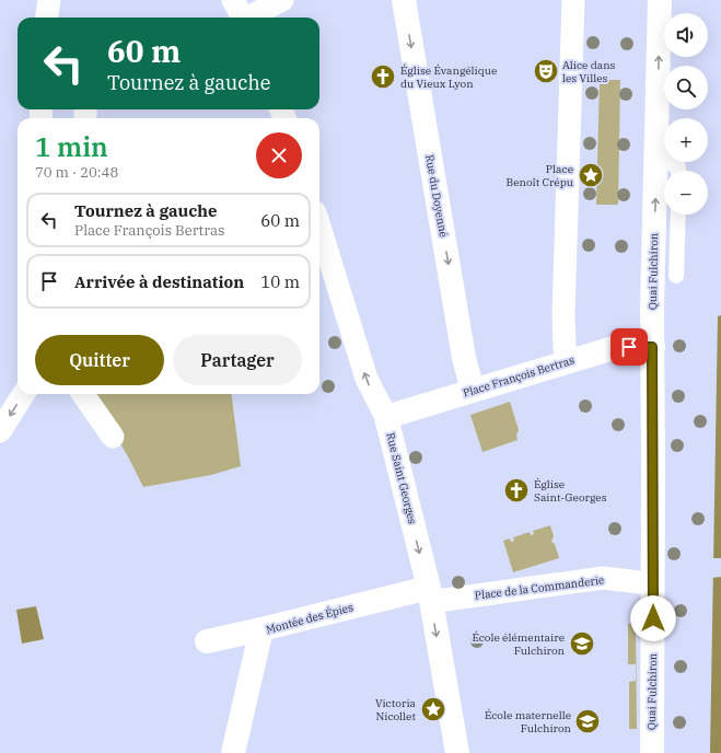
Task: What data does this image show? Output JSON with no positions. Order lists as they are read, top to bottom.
{
  "streets": {
    "street": [
      "Rue du Doyenné",
      "Quai Fulchiron",
      "Place François Bertras",
      "Rue Saint Georges",
      "Place de la Commanderie",
      "Montée des Épies"
    ]
  },
  "crossings": [
    ["Rue du Doyenné", "Place François Bertras"],
    ["Quai Fulchiron", "Place François Bertras"],
    ["Place François Bertras", "Rue Saint Georges"],
    ["Rue Saint Georges", "Place de la Commanderie"],
    ["Rue Saint Georges", "Montée des Épies"],
    ["Place de la Commanderie", "Montée des Épies"]
  ],
  "places": {
    "theatre": ["Alice dans les Villes"],
    "church": ["Église Évangélique du Vieux Lyon", "Église Saint-Georges"],
    "place": ["Place Benoît Crépu", "Victoria Nicollet"],
    "school or university": ["École élémentaire Fulchiron", "École maternelle Fulchiron"]
  },
  "page": {
    "map_buttons": ["+", "−"],
    "turn": ["60 m", "Tournez à gauche"],
    "heading": ["1 min", "70 m · 20:48"],
    "list": [
      {
        "name": "Tournez à gauche",
        "note": "Place François Bertras",
        "value": "60 m"
      },
      {
        "name": "Arrivée à destination",
        "value": "10 m"
      }
    ],
    "buttons": ["Quitter", "Partager"]
  }
}
